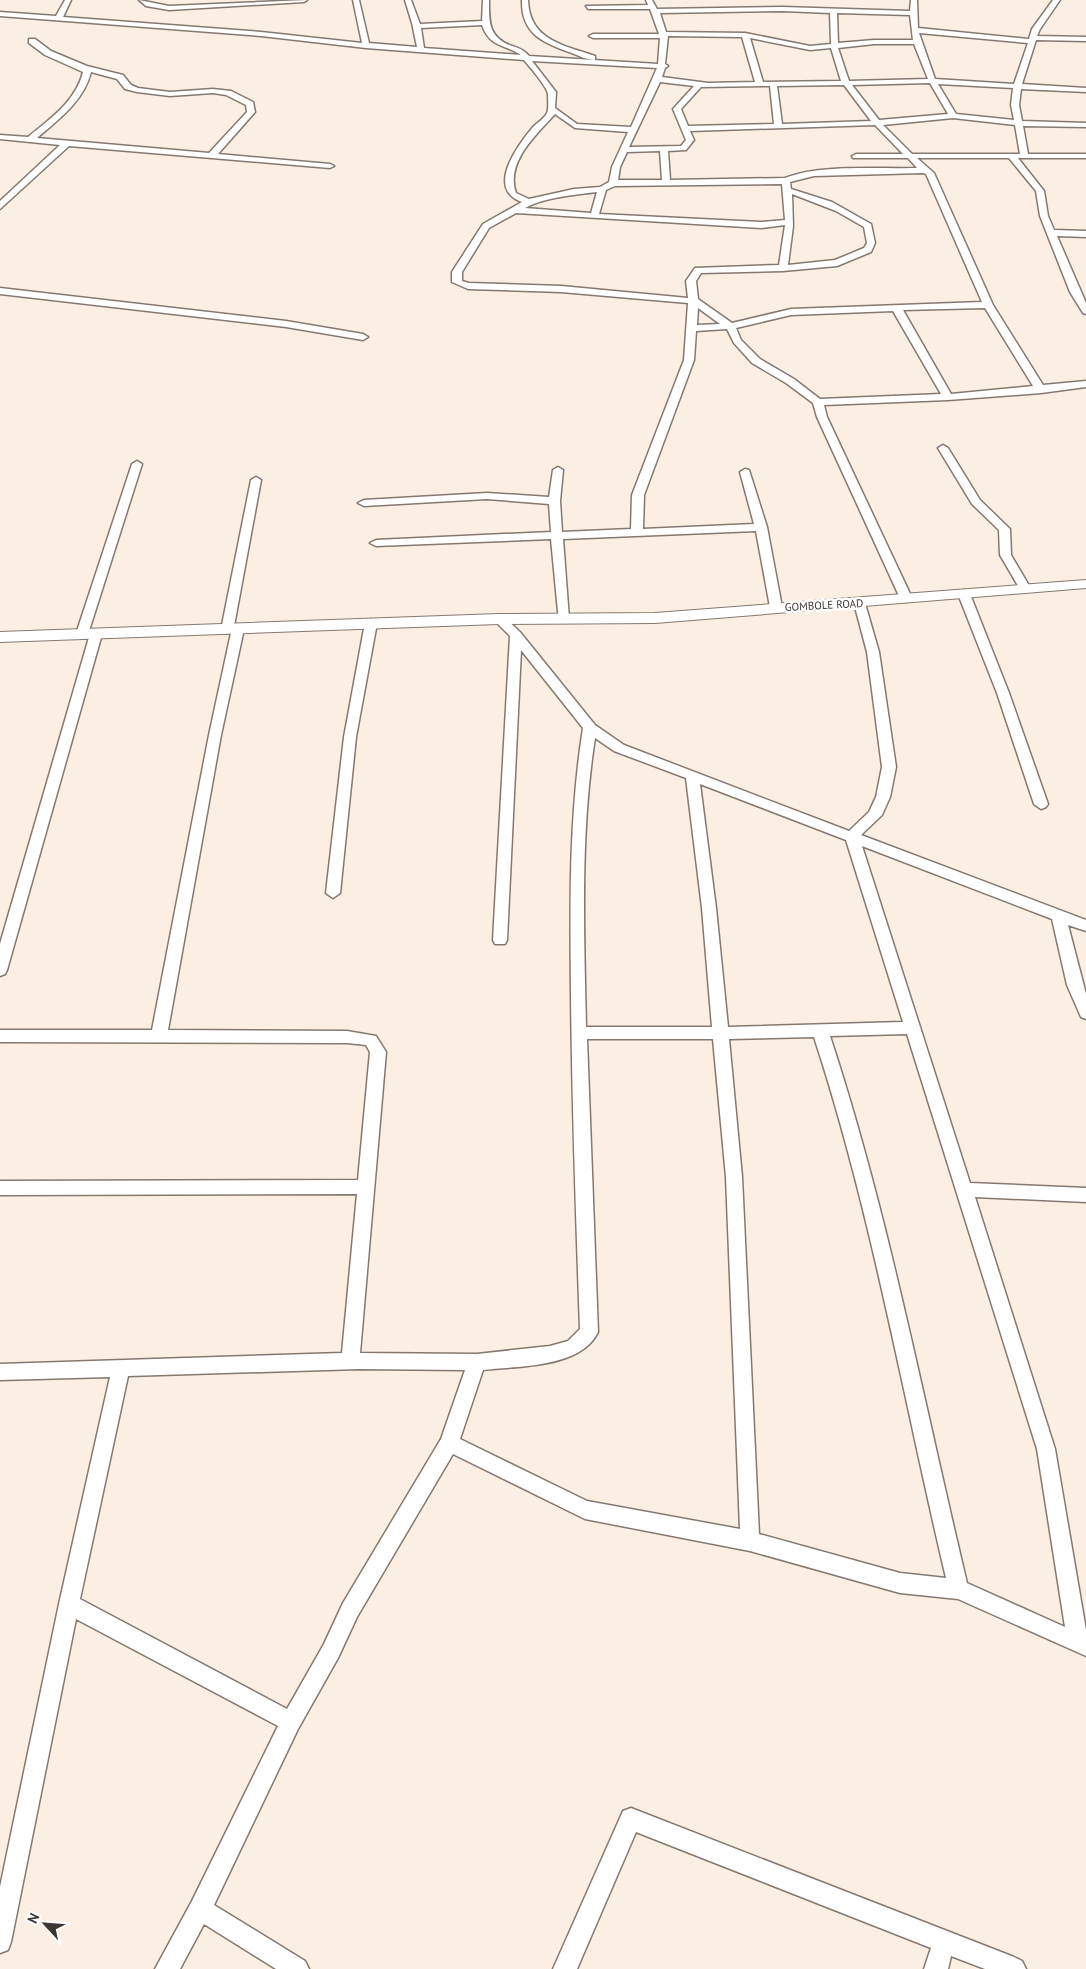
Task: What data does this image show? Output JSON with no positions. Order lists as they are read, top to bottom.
{
  "streets": {
    "street": ["GOMBOLE ROAD"]
  },
  "north": "top left"
}
